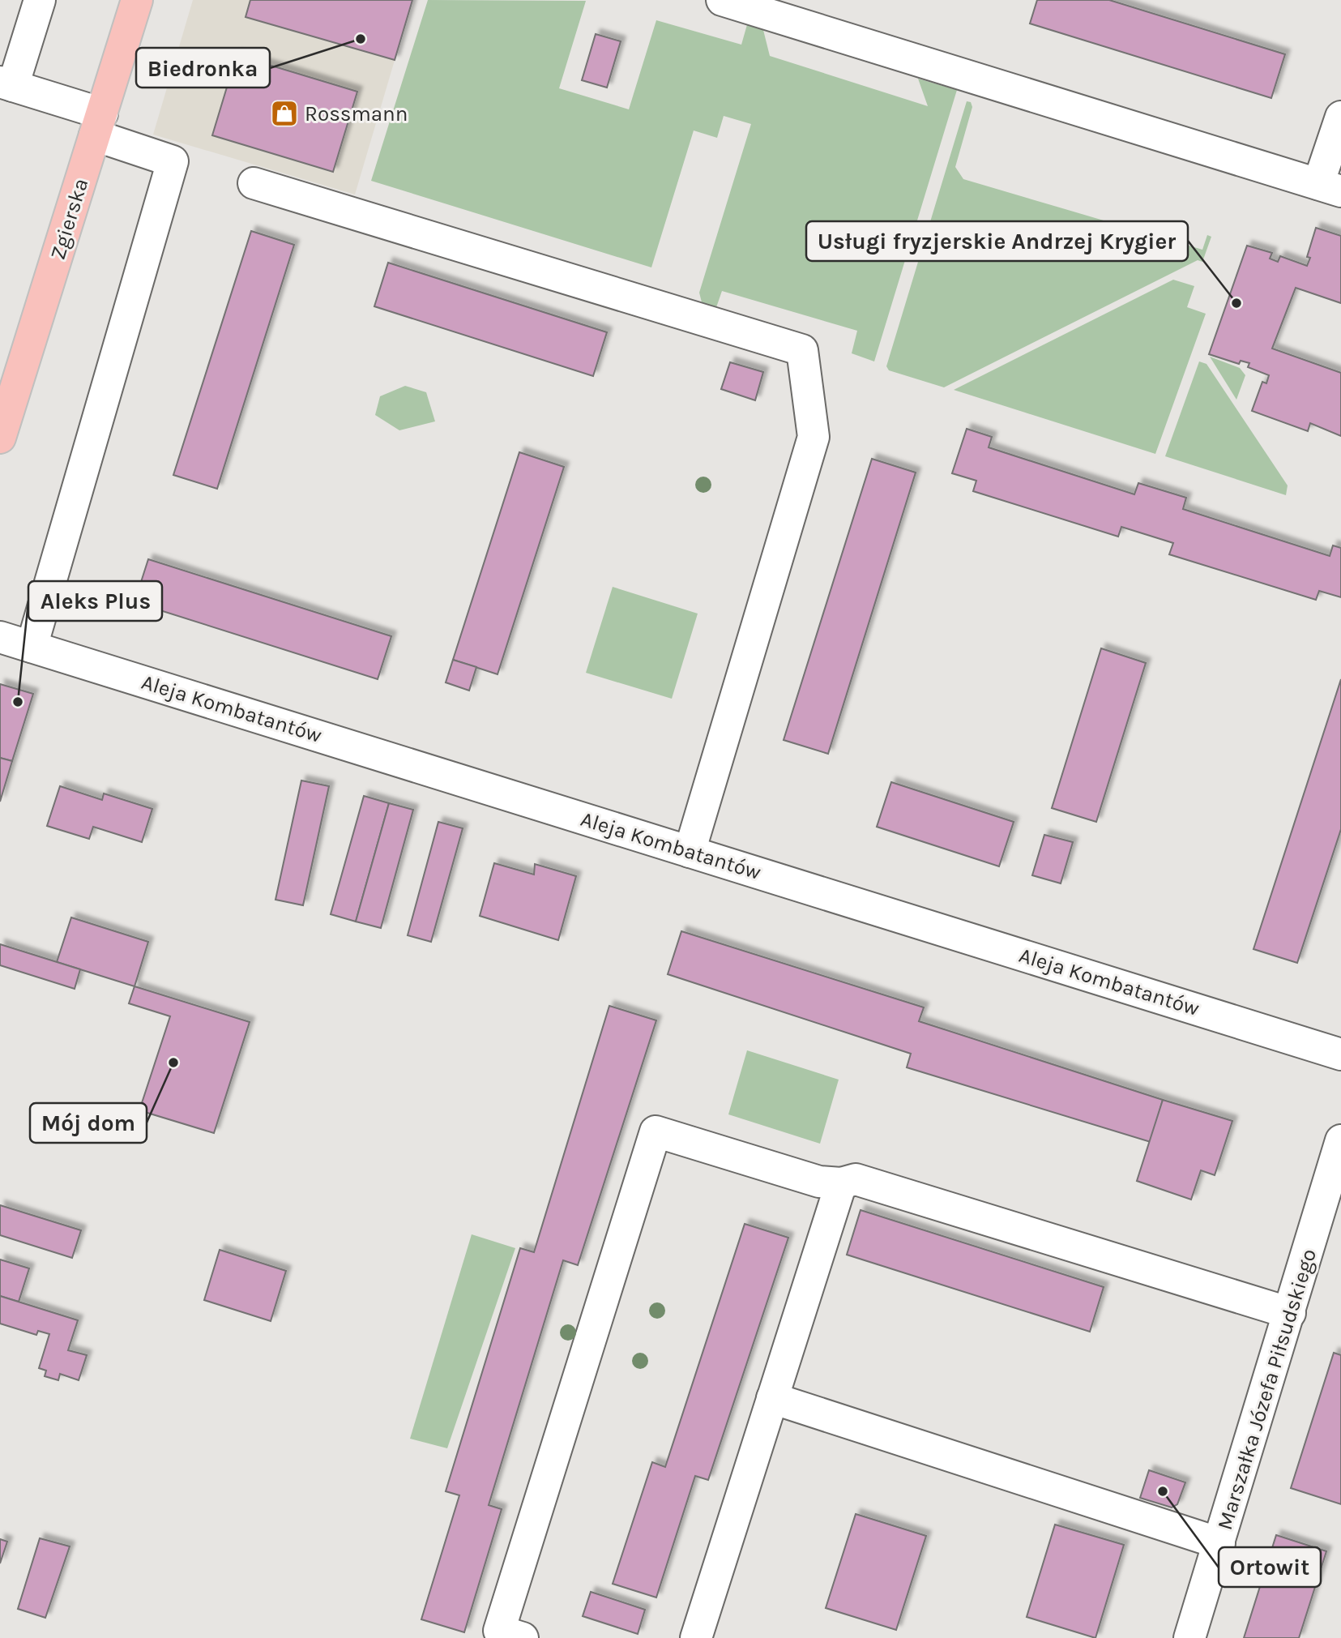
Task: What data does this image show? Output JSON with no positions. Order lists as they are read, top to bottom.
{
  "streets": {
    "main road": ["Zgierska"],
    "street": ["Aleja Kombatantów", "Marszałka Józefa Piłsudskiego"]
  },
  "places": {
    "other": [
      "Biedronka",
      "Usługi fryzjerskie Andrzej Krygier",
      "Aleks Plus",
      "Mój dom",
      "Ortowit"
    ],
    "shop": ["Rossmann"]
  }
}
